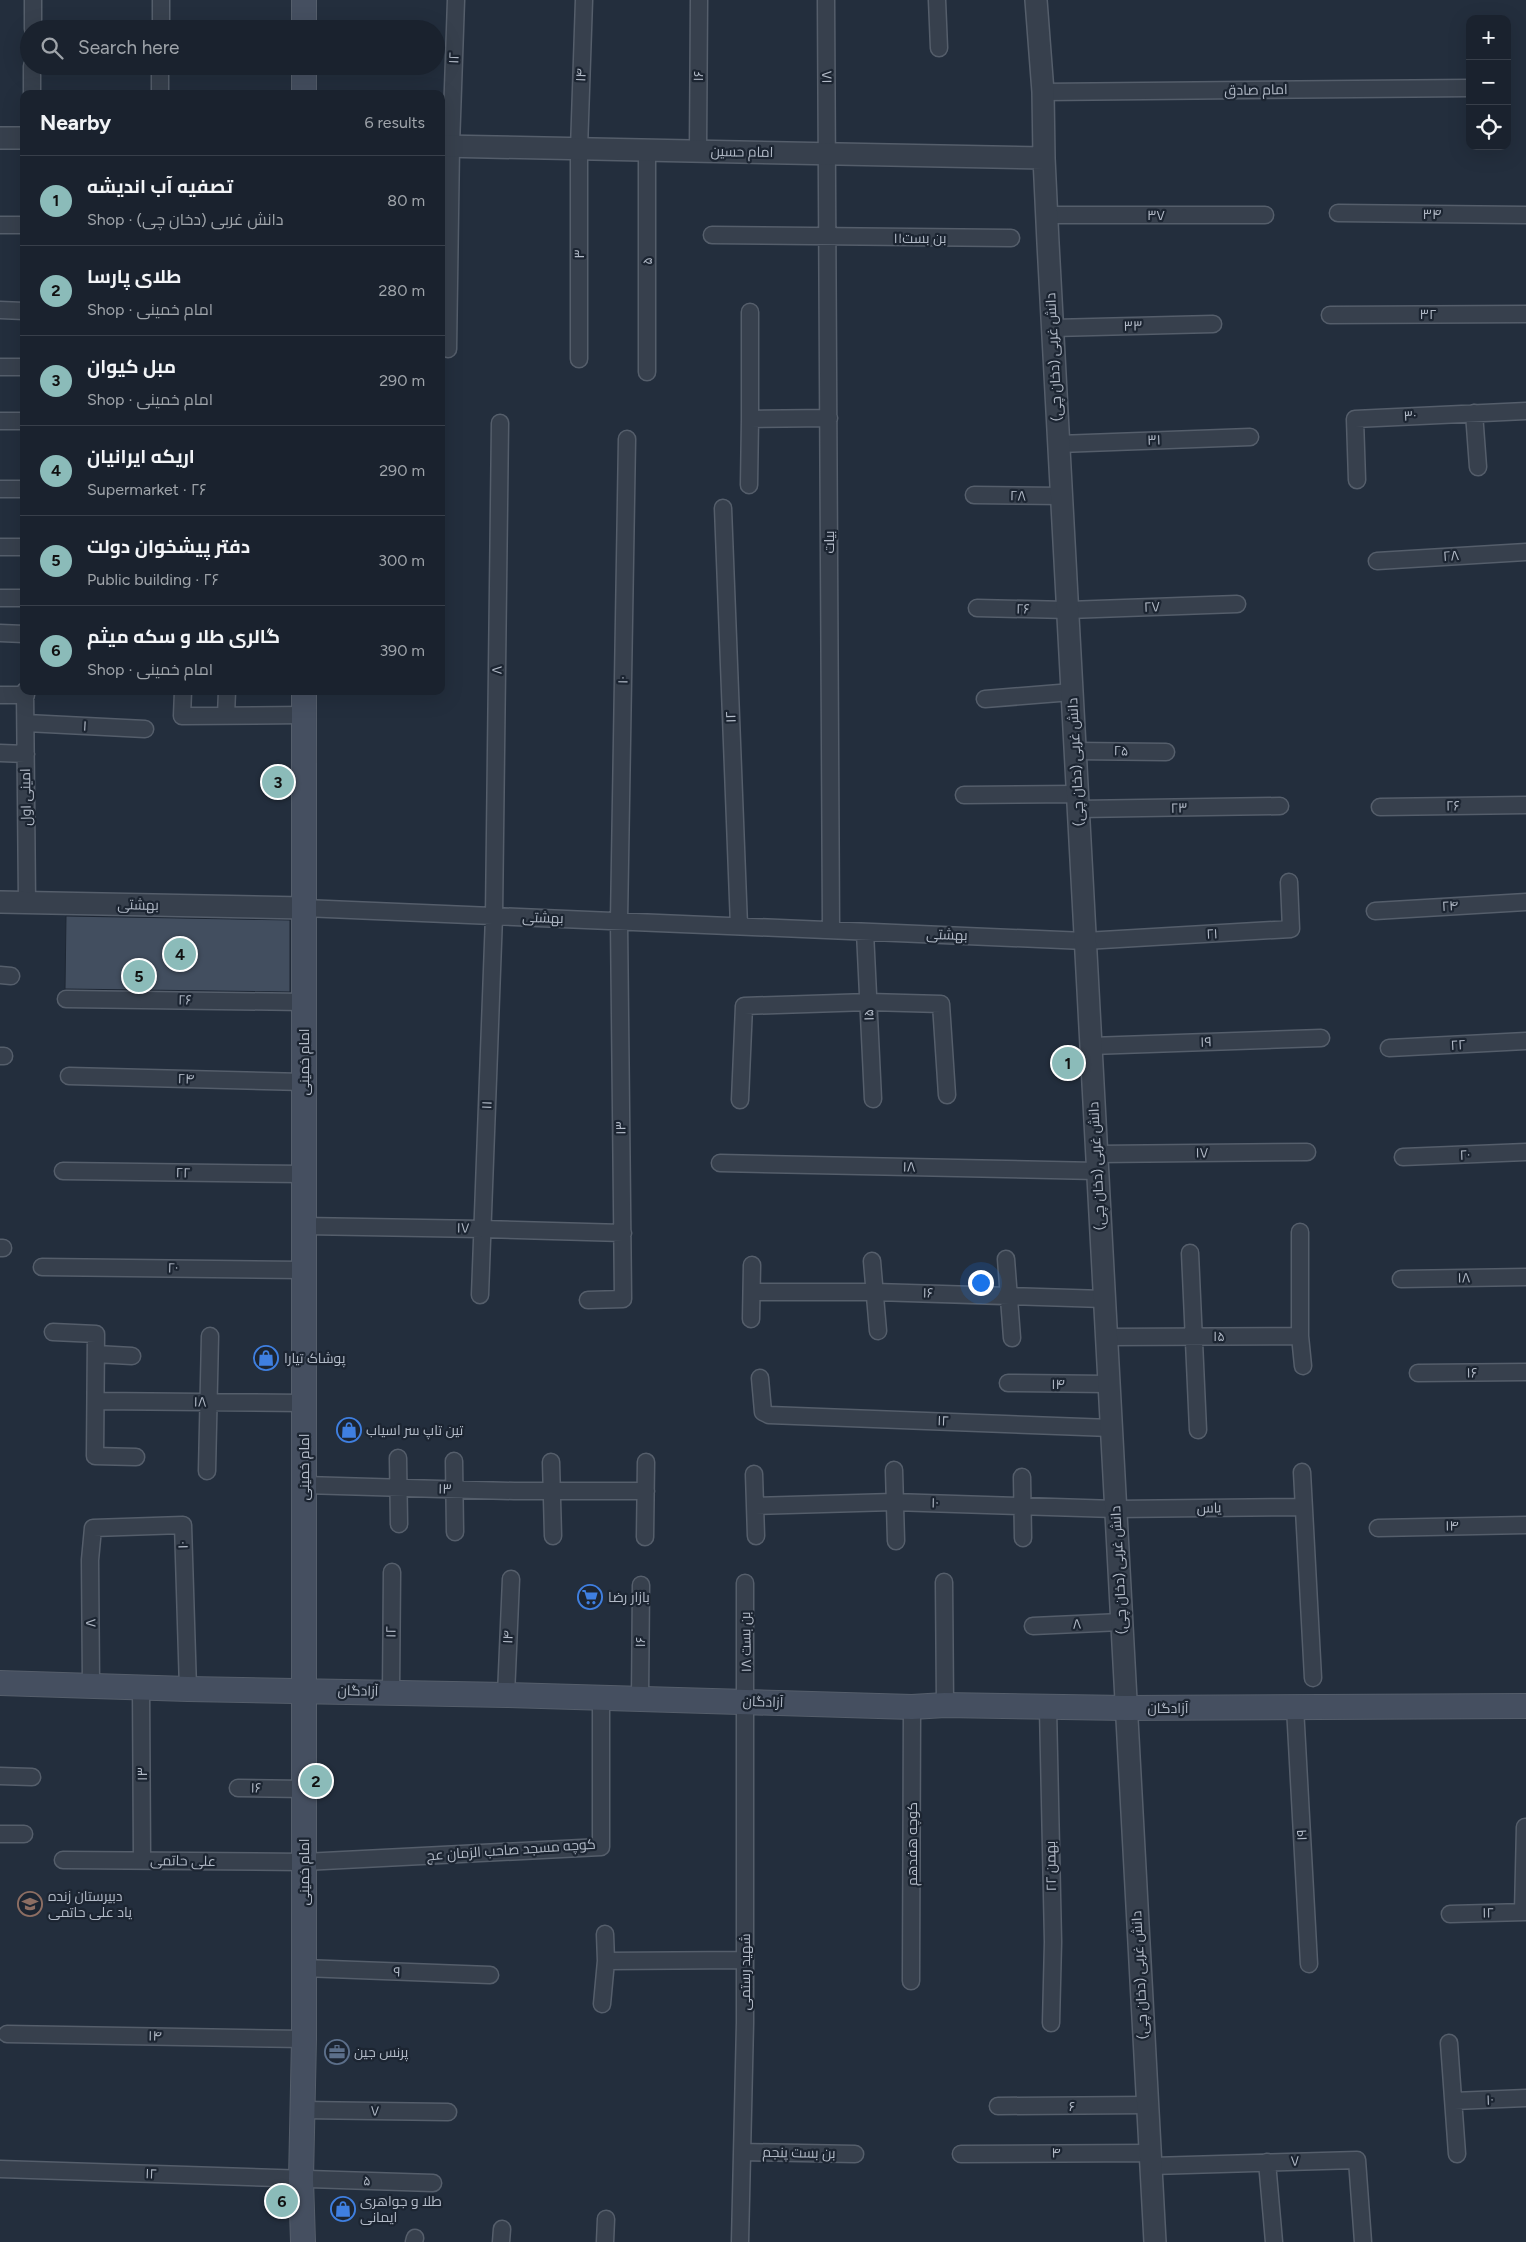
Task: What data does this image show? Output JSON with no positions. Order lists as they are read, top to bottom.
{
  "streets": {
    "main road": ["امام خمینی", "آزادگان"],
    "street": [
      "۱۲",
      "۱۴",
      "۱۶",
      "۱۸",
      "امام صادق",
      "امام حسین",
      "۳۴",
      "۳۷",
      "بن بست۱۱",
      "۳",
      "۵",
      "۳۲",
      "۳۳",
      "دانش غربی (دخان چی)",
      "۳۰",
      "۳۱",
      "۲۸",
      "بیات",
      "۲۷",
      "۲۶",
      "۸",
      "۱۰",
      "۱",
      "۲۵",
      "امینی اول",
      "۲۳",
      "بهشتی",
      "۲۴",
      "۲۱",
      "۱۵",
      "۱۹",
      "۲۲",
      "۱۱",
      "۱۳",
      "۱۷",
      "۲۰",
      "یاس",
      "بن بست ۱۸",
      "کوچه هفدهم",
      "کوچه مسجد صاحب الزمان عج",
      "علی حاتمی",
      "۲۲ بهمن",
      "۹",
      "شهید رستمی",
      "۶",
      "۷",
      "بن بست پنجم",
      "۴"
    ]
  },
  "crossings": [
    ["۱۲", "امام حسین"],
    ["۱۲", "۵"],
    ["۱۲", "دانش غربی (دخان چی)"],
    ["۱۲", "بهشتی"],
    ["۱۲", "امام خمینی"],
    ["۱۲", "آزادگان"],
    ["۱۴", "امام حسین"],
    ["۱۴", "۳"],
    ["۱۴", "دانش غربی (دخان چی)"],
    ["۱۴", "امام خمینی"],
    ["۱۴", "آزادگان"],
    ["۱۶", "امام حسین"],
    ["۱۶", "دانش غربی (دخان چی)"],
    ["۱۶", "امام خمینی"],
    ["۱۶", "آزادگان"],
    ["۱۸", "امام حسین"],
    ["۱۸", "دانش غربی (دخان چی)"],
    ["۱۸", "بیات"],
    ["۱۸", "امام خمینی"],
    ["۱۸", "۱۷"],
    ["امام صادق", "دانش غربی (دخان چی)"],
    ["امام حسین", "۳"],
    ["امام حسین", "۵"],
    ["امام حسین", "دانش غربی (دخان چی)"],
    ["امام حسین", "بیات"],
    ["۳۷", "دانش غربی (دخان چی)"],
    ["بن بست۱۱", "بیات"],
    ["۵", "امام خمینی"],
    ["۳۳", "دانش غربی (دخان چی)"],
    ["دانش غربی (دخان چی)", "۳۱"],
    ["دانش غربی (دخان چی)", "۲۸"],
    ["دانش غربی (دخان چی)", "۲۷"],
    ["دانش غربی (دخان چی)", "۲۶"],
    ["دانش غربی (دخان چی)", "۸"],
    ["دانش غربی (دخان چی)", "۱۰"],
    ["دانش غربی (دخان چی)", "۲۵"],
    ["دانش غربی (دخان چی)", "۲۳"],
    ["دانش غربی (دخان چی)", "بهشتی"],
    ["دانش غربی (دخان چی)", "۲۱"],
    ["دانش غربی (دخان چی)", "۱۵"],
    ["دانش غربی (دخان چی)", "۱۹"],
    ["دانش غربی (دخان چی)", "۱۷"],
    ["دانش غربی (دخان چی)", "یاس"],
    ["دانش غربی (دخان چی)", "آزادگان"],
    ["دانش غربی (دخان چی)", "۶"],
    ["دانش غربی (دخان چی)", "۷"],
    ["دانش غربی (دخان چی)", "۴"],
    ["بیات", "بهشتی"],
    ["۲۷", "۲۶"],
    ["۲۶", "امام خمینی"],
    ["۸", "۱۰"],
    ["۸", "بهشتی"],
    ["۸", "۱۱"],
    ["۸", "آزادگان"],
    ["۱۰", "بهشتی"],
    ["۱۰", "۱۳"],
    ["۱۰", "یاس"],
    ["۱۰", "آزادگان"],
    ["۱", "امینی اول"],
    ["امینی اول", "بهشتی"],
    ["بهشتی", "۲۱"],
    ["بهشتی", "۱۵"],
    ["بهشتی", "امام خمینی"],
    ["بهشتی", "۱۱"],
    ["بهشتی", "۱۳"],
    ["۲۴", "امام خمینی"],
    ["۱۹", "آزادگان"],
    ["۲۲", "امام خمینی"],
    ["امام خمینی", "۱۳"],
    ["امام خمینی", "۱۷"],
    ["امام خمینی", "۲۰"],
    ["امام خمینی", "آزادگان"],
    ["امام خمینی", "کوچه مسجد صاحب الزمان عج"],
    ["امام خمینی", "علی حاتمی"],
    ["امام خمینی", "۹"],
    ["امام خمینی", "۷"],
    ["۱۱", "۱۷"],
    ["۱۳", "۱۷"],
    ["۱۳", "آزادگان"],
    ["۱۳", "علی حاتمی"],
    ["بن بست ۱۸", "آزادگان"],
    ["بن بست ۱۸", "شهید رستمی"],
    ["آزادگان", "کوچه هفدهم"],
    ["آزادگان", "کوچه مسجد صاحب الزمان عج"],
    ["آزادگان", "۲۲ بهمن"],
    ["آزادگان", "شهید رستمی"],
    ["کوچه مسجد صاحب الزمان عج", "علی حاتمی"],
    ["شهید رستمی", "بن بست پنجم"],
    ["۷", "۴"]
  ],
  "places": {
    "shop": ["پوشاک تیارا", "تین تاپ سر اسیاب", "طلا و جواهری ایمانی"],
    "supermarket": ["بازار رضا"],
    "school or university": ["دبیرستان زنده یاد علی حاتمی"],
    "office": ["پرنس جین"]
  },
  "page": {
    "map_buttons": ["+", "−"],
    "search": "Search here",
    "heading": ["Nearby", "6 results"],
    "list": [
      {
        "mark": "1",
        "name": "تصفیه آب اندیشه",
        "note": "Shop · دانش غربی (دخان چی)",
        "value": "80 m"
      },
      {
        "mark": "2",
        "name": "طلای پارسا",
        "note": "Shop · امام خمینی",
        "value": "280 m"
      },
      {
        "mark": "3",
        "name": "مبل کیوان",
        "note": "Shop · امام خمینی",
        "value": "290 m"
      },
      {
        "mark": "4",
        "name": "اریکه ایرانیان",
        "note": "Supermarket · ۲۶",
        "value": "290 m"
      },
      {
        "mark": "5",
        "name": "دفتر پیشخوان دولت",
        "note": "Public building · ۲۶",
        "value": "300 m"
      },
      {
        "mark": "6",
        "name": "گالری طلا و سکه میثم",
        "note": "Shop · امام خمینی",
        "value": "390 m"
      }
    ],
    "pins": [
      "3",
      "4",
      "5",
      "1",
      "2",
      "6"
    ]
  }
}
